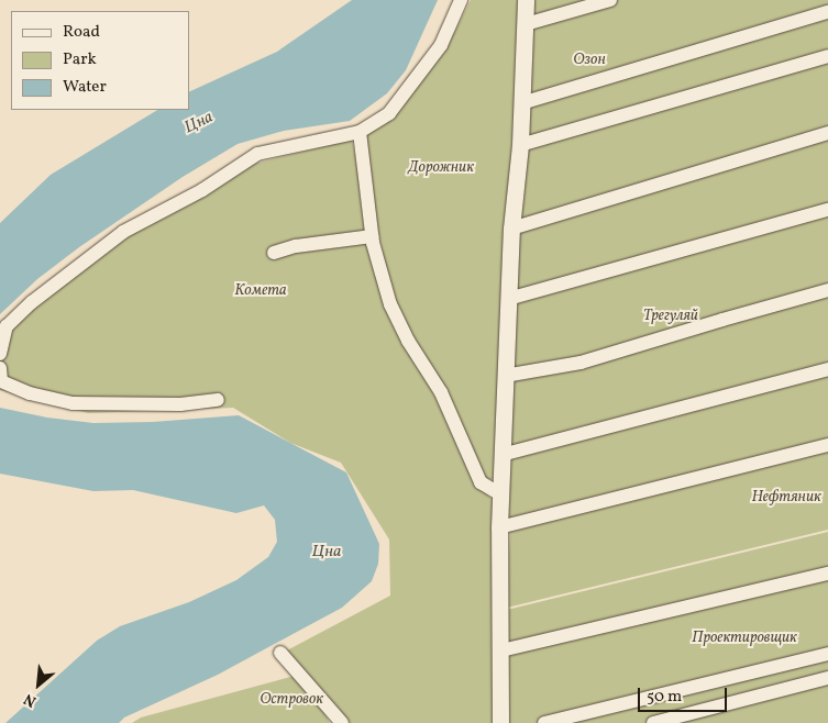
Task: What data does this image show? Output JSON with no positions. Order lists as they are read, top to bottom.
{
  "water": ["Цна"],
  "parks": [
    "Озон",
    "Дорожник",
    "Комета",
    "Трегуляй",
    "Нефтяник",
    "Проектировщик",
    "Островок"
  ],
  "legend": ["Road", "Park", "Water"],
  "scale_bar": "50 m",
  "north": "bottom left"
}
